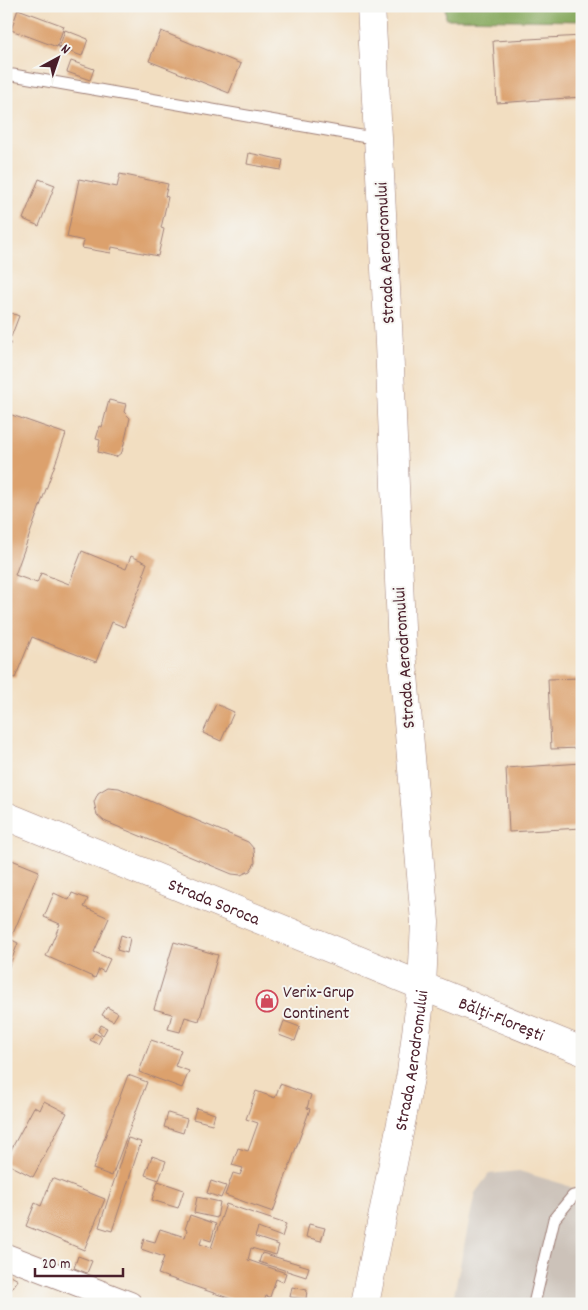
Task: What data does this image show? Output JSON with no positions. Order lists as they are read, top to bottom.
{
  "streets": {
    "main road": ["Strada Aerodromului", "Strada Soroca", "Bălți-Florești"]
  },
  "crossings": [
    ["Strada Aerodromului", "Strada Soroca"],
    ["Strada Aerodromului", "Bălți-Florești"],
    ["Strada Soroca", "Bălți-Florești"]
  ],
  "places": {
    "shop": ["Verix-Grup Continent"]
  },
  "scale_bar": "20 m",
  "north": "top right"
}
